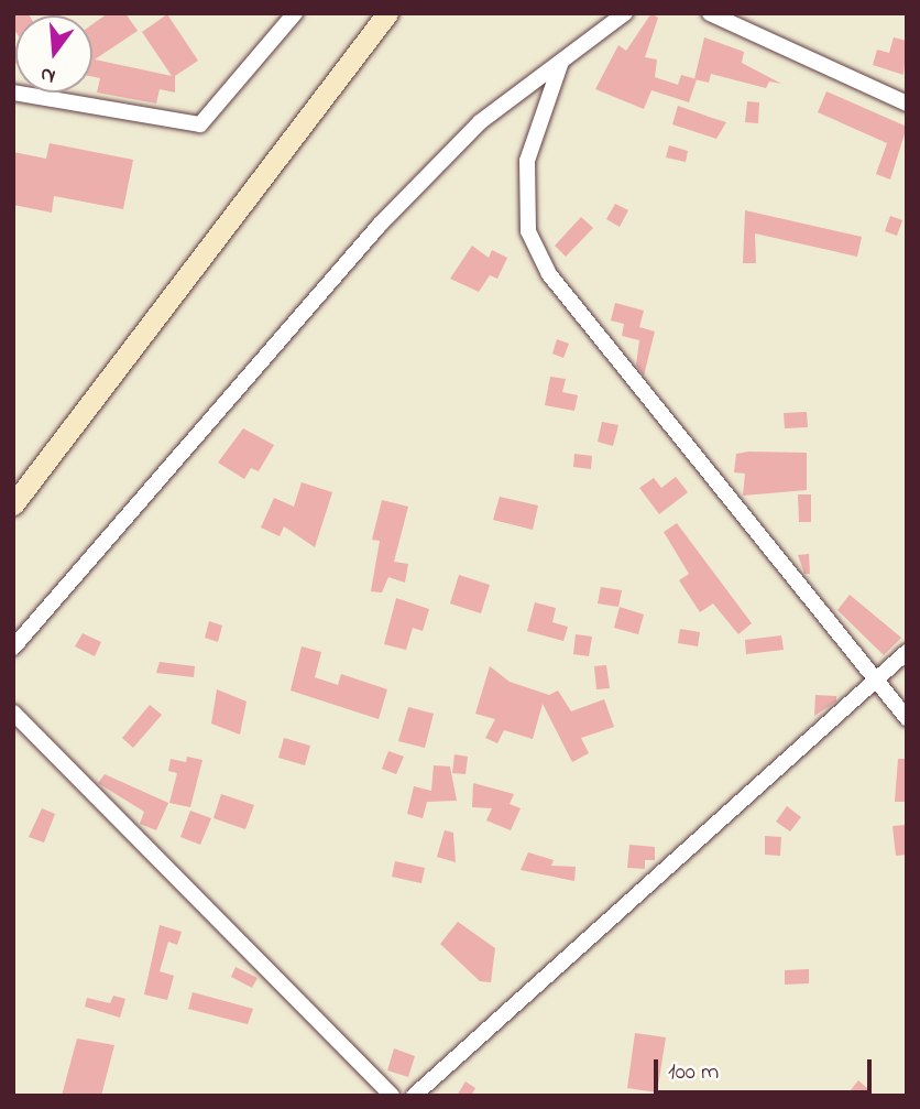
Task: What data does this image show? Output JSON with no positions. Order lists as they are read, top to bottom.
{
  "scale_bar": "100 m",
  "north": "bottom"
}
